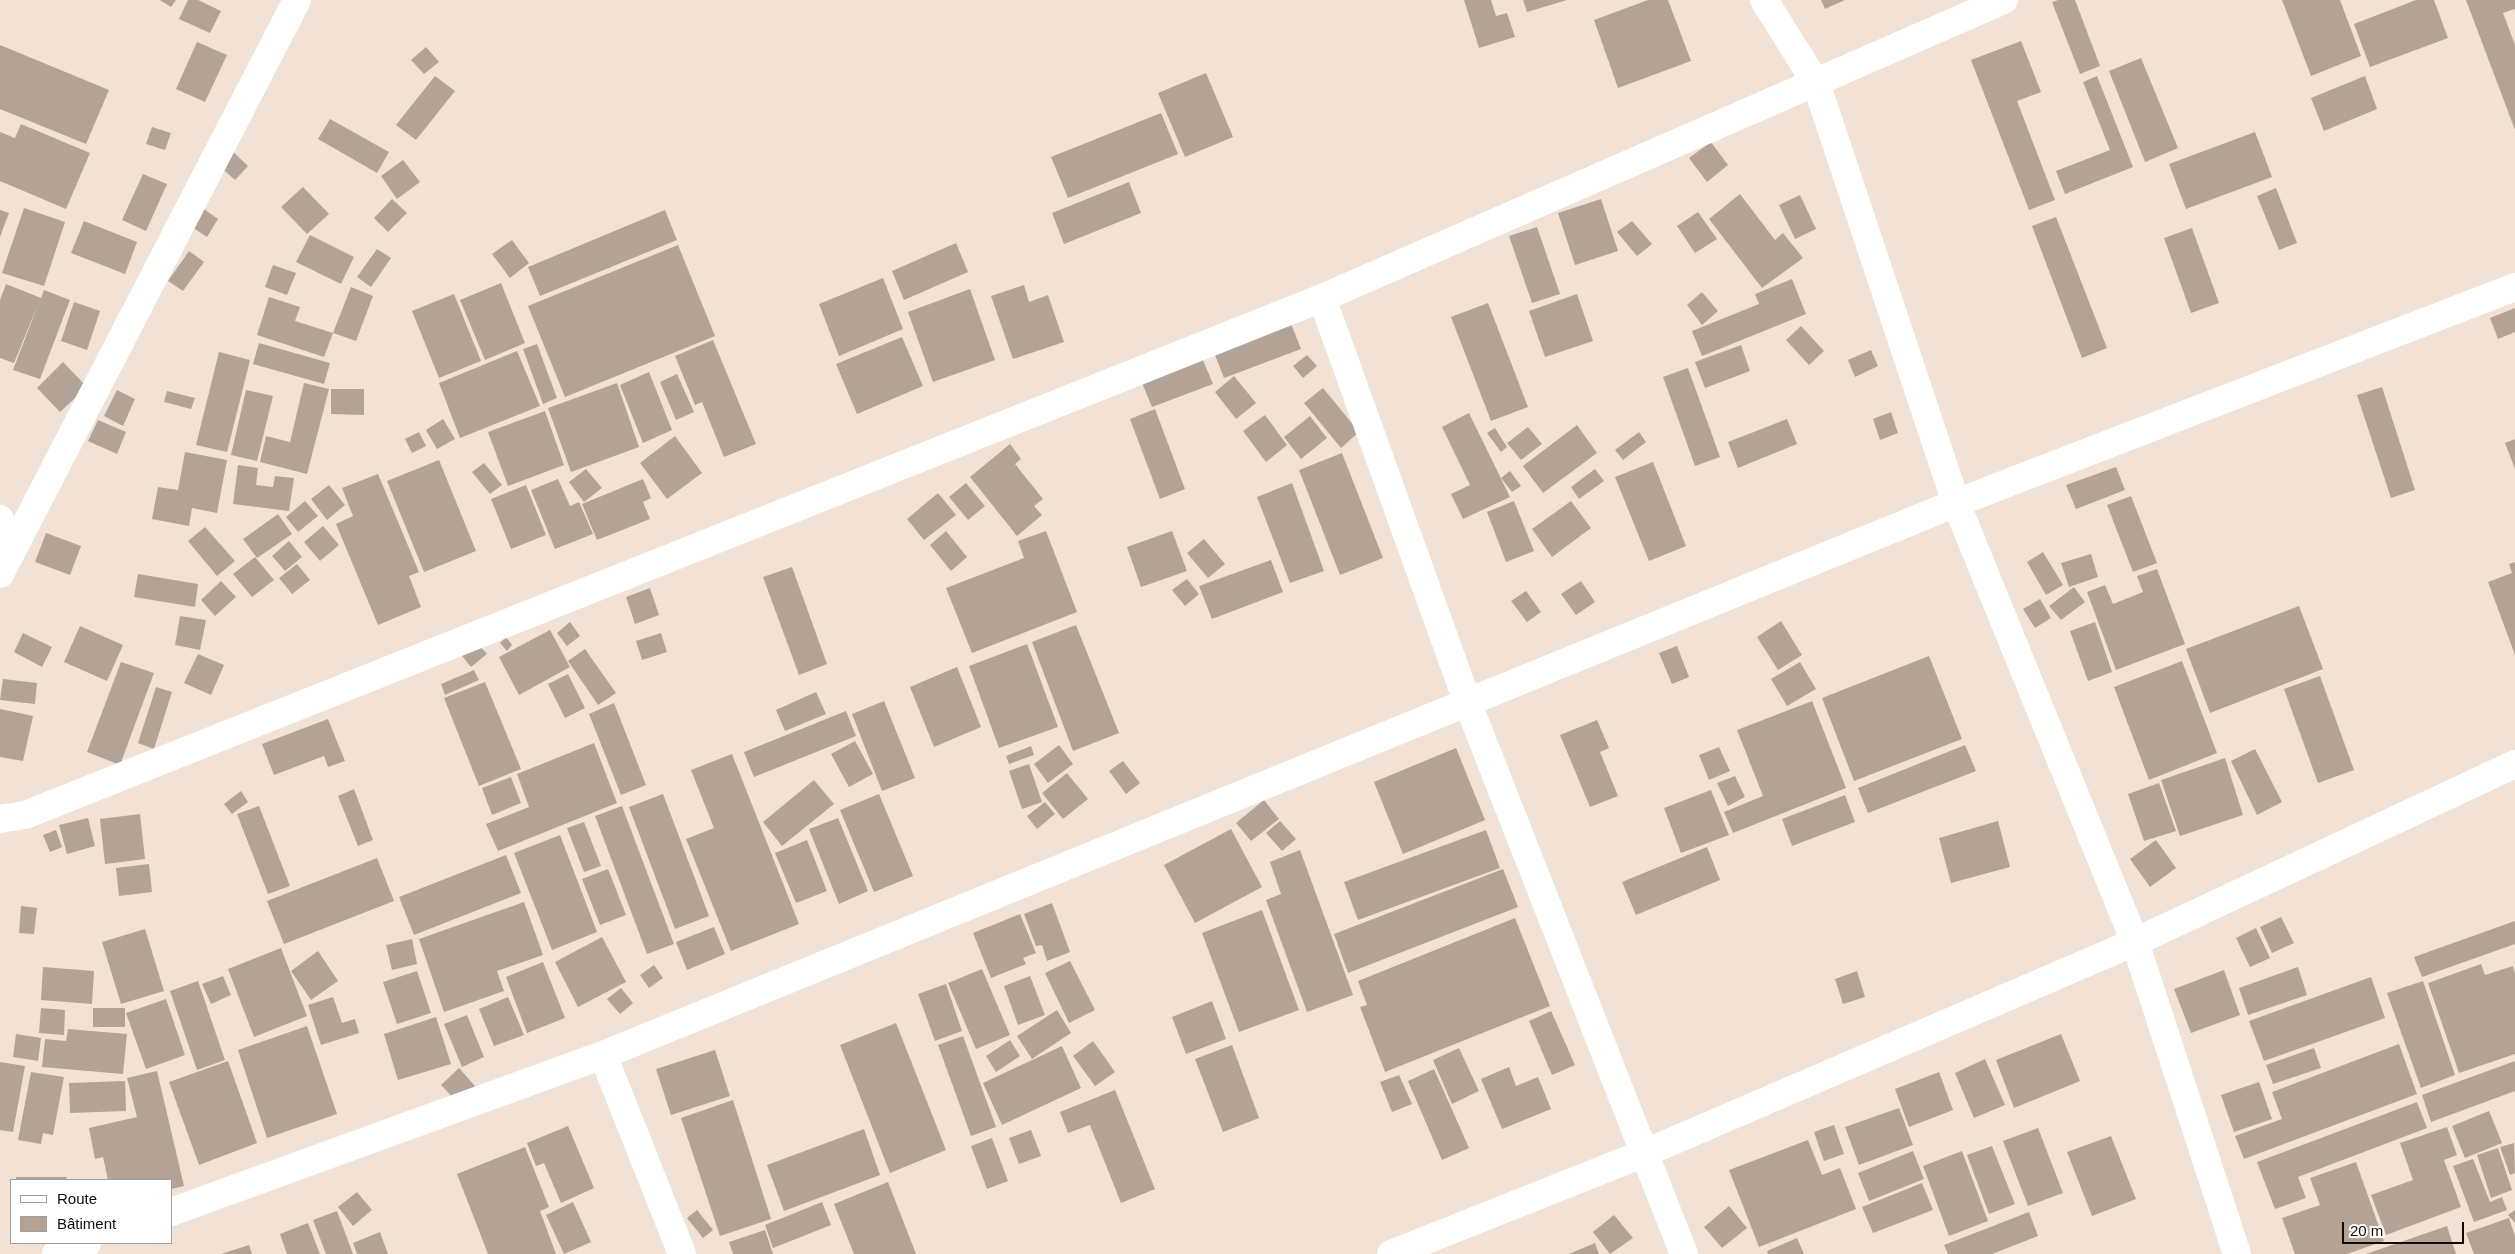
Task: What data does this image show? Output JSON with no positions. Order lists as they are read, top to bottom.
{
  "legend": ["Route", "Bâtiment"],
  "scale_bar": "20 m"
}
